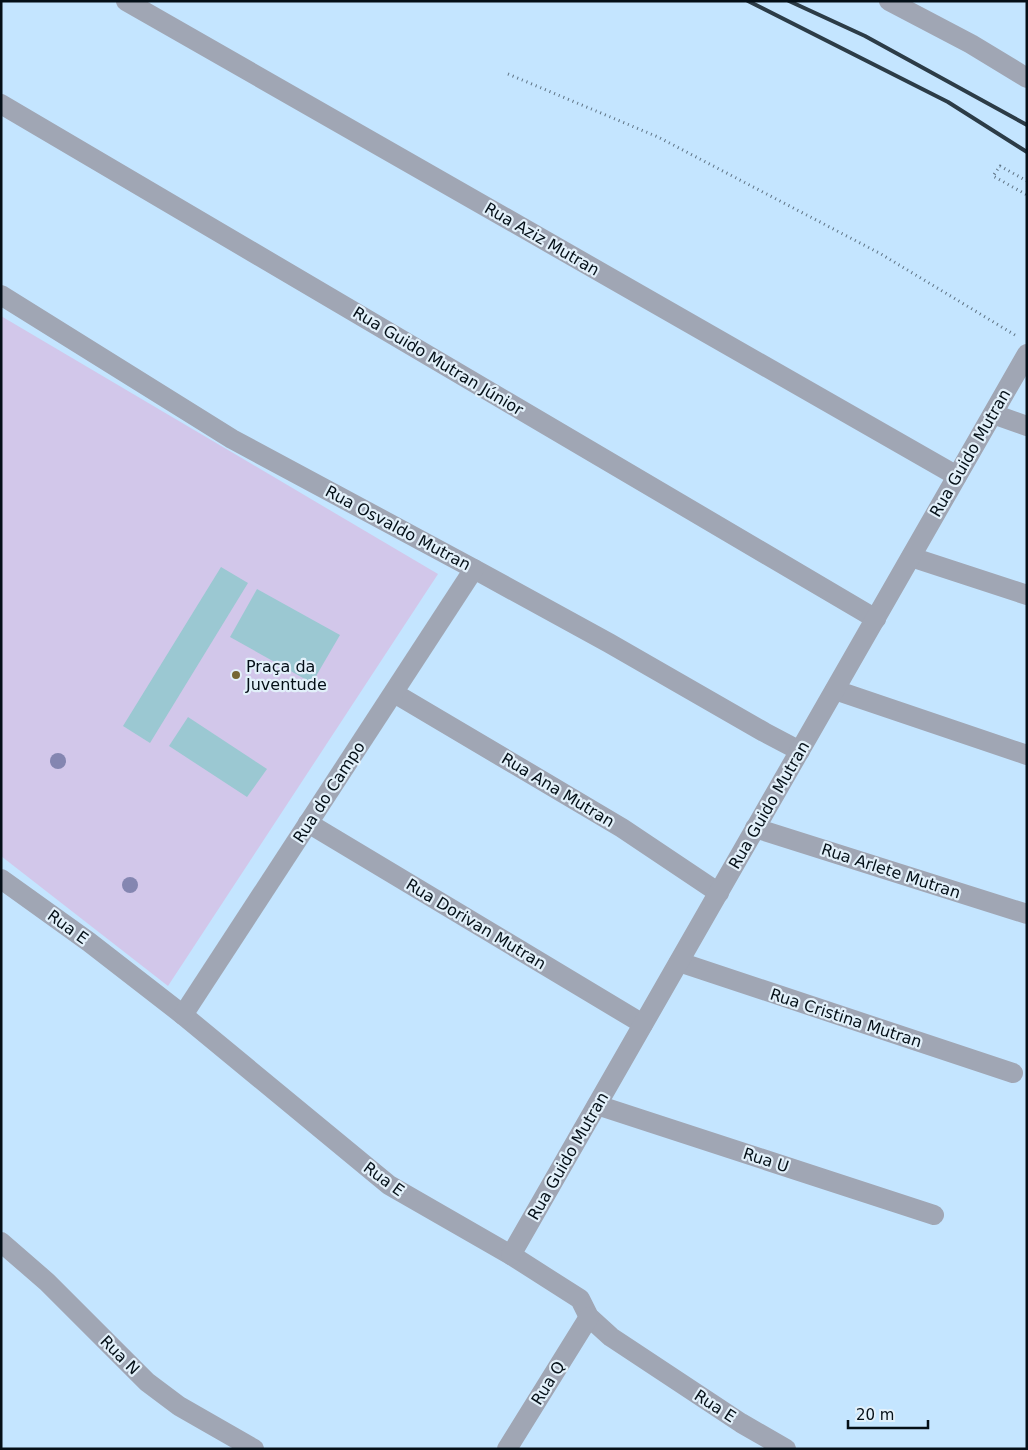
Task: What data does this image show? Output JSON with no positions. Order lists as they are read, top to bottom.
{
  "streets": {
    "street": [
      "Rua Aziz Mutran",
      "Rua Guido Mutran Júnior",
      "Rua Guido Mutran",
      "Rua Osvaldo Mutran",
      "Rua Ana Mutran",
      "Rua do Campo",
      "Rua Arlete Mutran",
      "Rua Dorivan Mutran",
      "Rua E",
      "Rua Cristina Mutran",
      "Rua U",
      "Rua N",
      "Rua Q"
    ]
  },
  "crossings": [
    ["Rua Aziz Mutran", "Rua Guido Mutran"],
    ["Rua Guido Mutran Júnior", "Rua Guido Mutran"],
    ["Rua Guido Mutran", "Rua Osvaldo Mutran"],
    ["Rua Guido Mutran", "Rua Ana Mutran"],
    ["Rua Guido Mutran", "Rua Arlete Mutran"],
    ["Rua Guido Mutran", "Rua Dorivan Mutran"],
    ["Rua Guido Mutran", "Rua E"],
    ["Rua Guido Mutran", "Rua Cristina Mutran"],
    ["Rua Guido Mutran", "Rua U"],
    ["Rua Osvaldo Mutran", "Rua do Campo"],
    ["Rua Ana Mutran", "Rua do Campo"],
    ["Rua do Campo", "Rua Dorivan Mutran"],
    ["Rua do Campo", "Rua E"],
    ["Rua E", "Rua Q"]
  ],
  "places": ["Praça da Juventude"],
  "scale_bar": "20 m"
}
